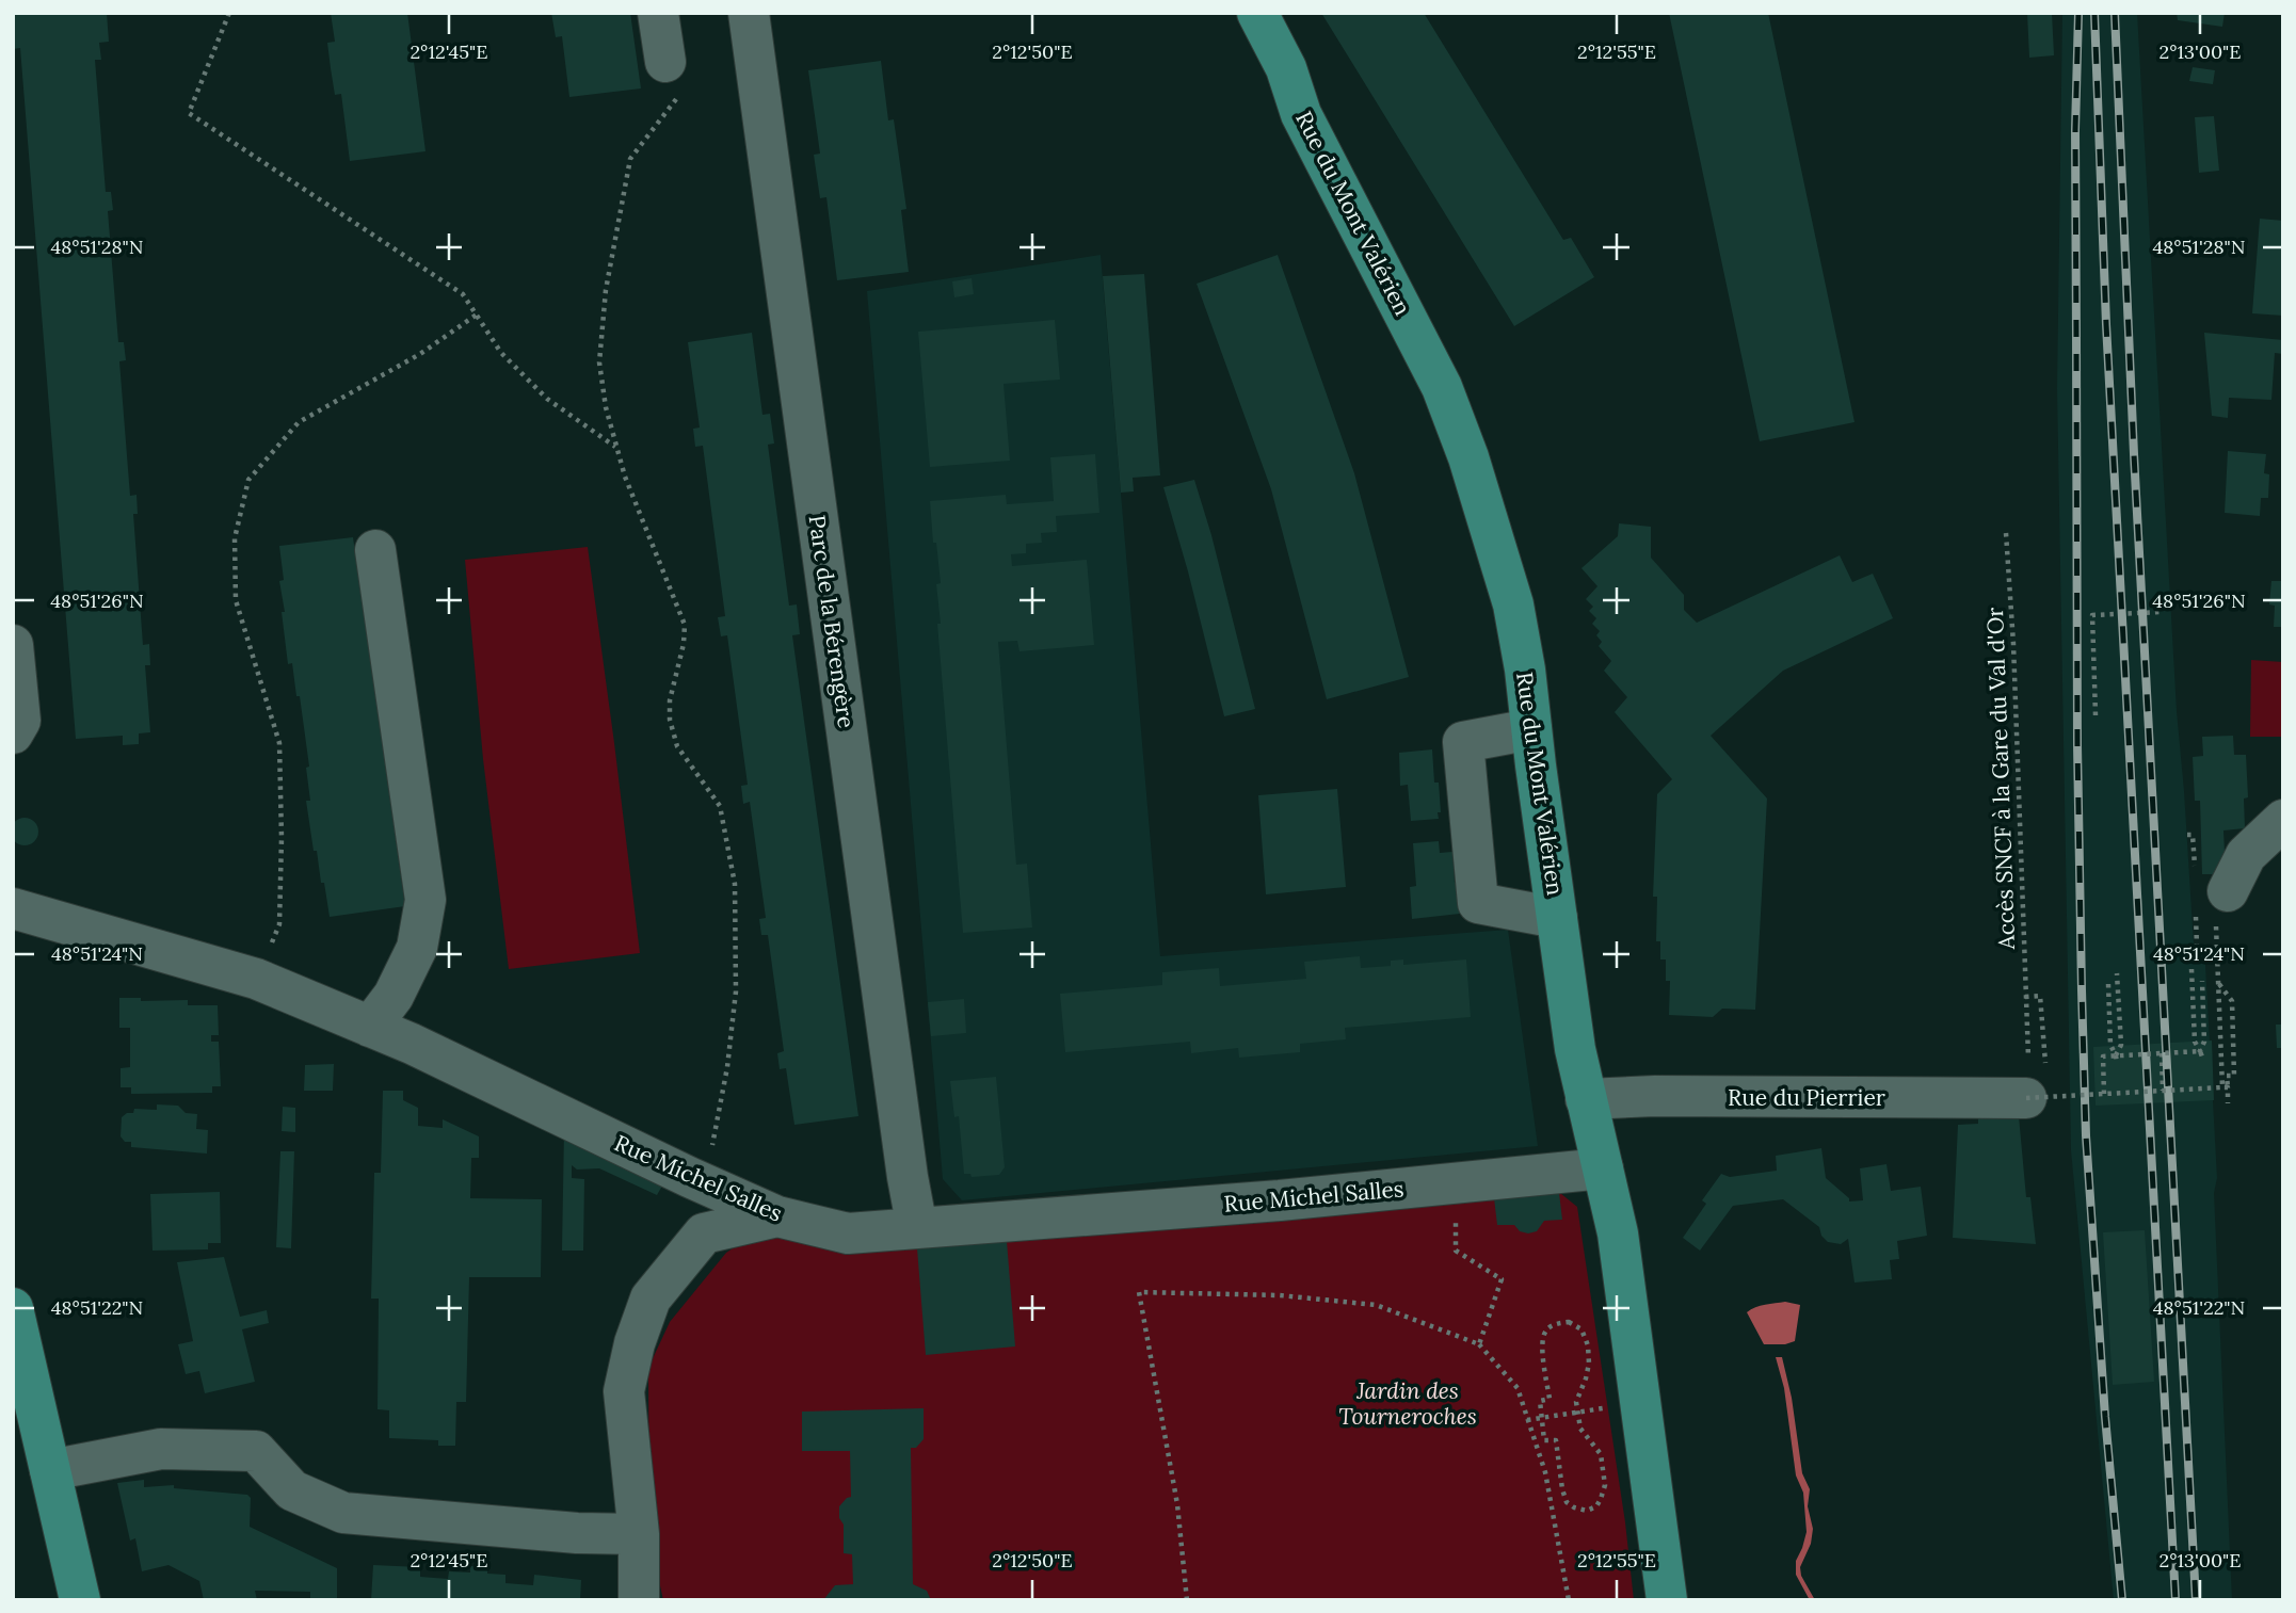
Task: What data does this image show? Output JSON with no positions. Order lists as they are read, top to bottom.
{
  "streets": {
    "main road": ["Rue du Mont Valérien"],
    "street": ["Parc de la Bérengère", "Rue du Pierrier", "Rue Michel Salles"],
    "path": ["Accès SNCF à la Gare du Val d'Or"]
  },
  "crossings": [
    ["Rue du Mont Valérien", "Rue du Pierrier"],
    ["Rue du Mont Valérien", "Rue Michel Salles"],
    ["Parc de la Bérengère", "Rue Michel Salles"]
  ],
  "parks": ["Jardin des Tourneroches"],
  "coordinates": [
    "2°12'45\"E",
    "2°12'50\"E",
    "2°12'55\"E",
    "2°13'00\"E",
    "48°51'28\"N",
    "48°51'26\"N",
    "48°51'24\"N",
    "48°51'22\"N"
  ]
}
